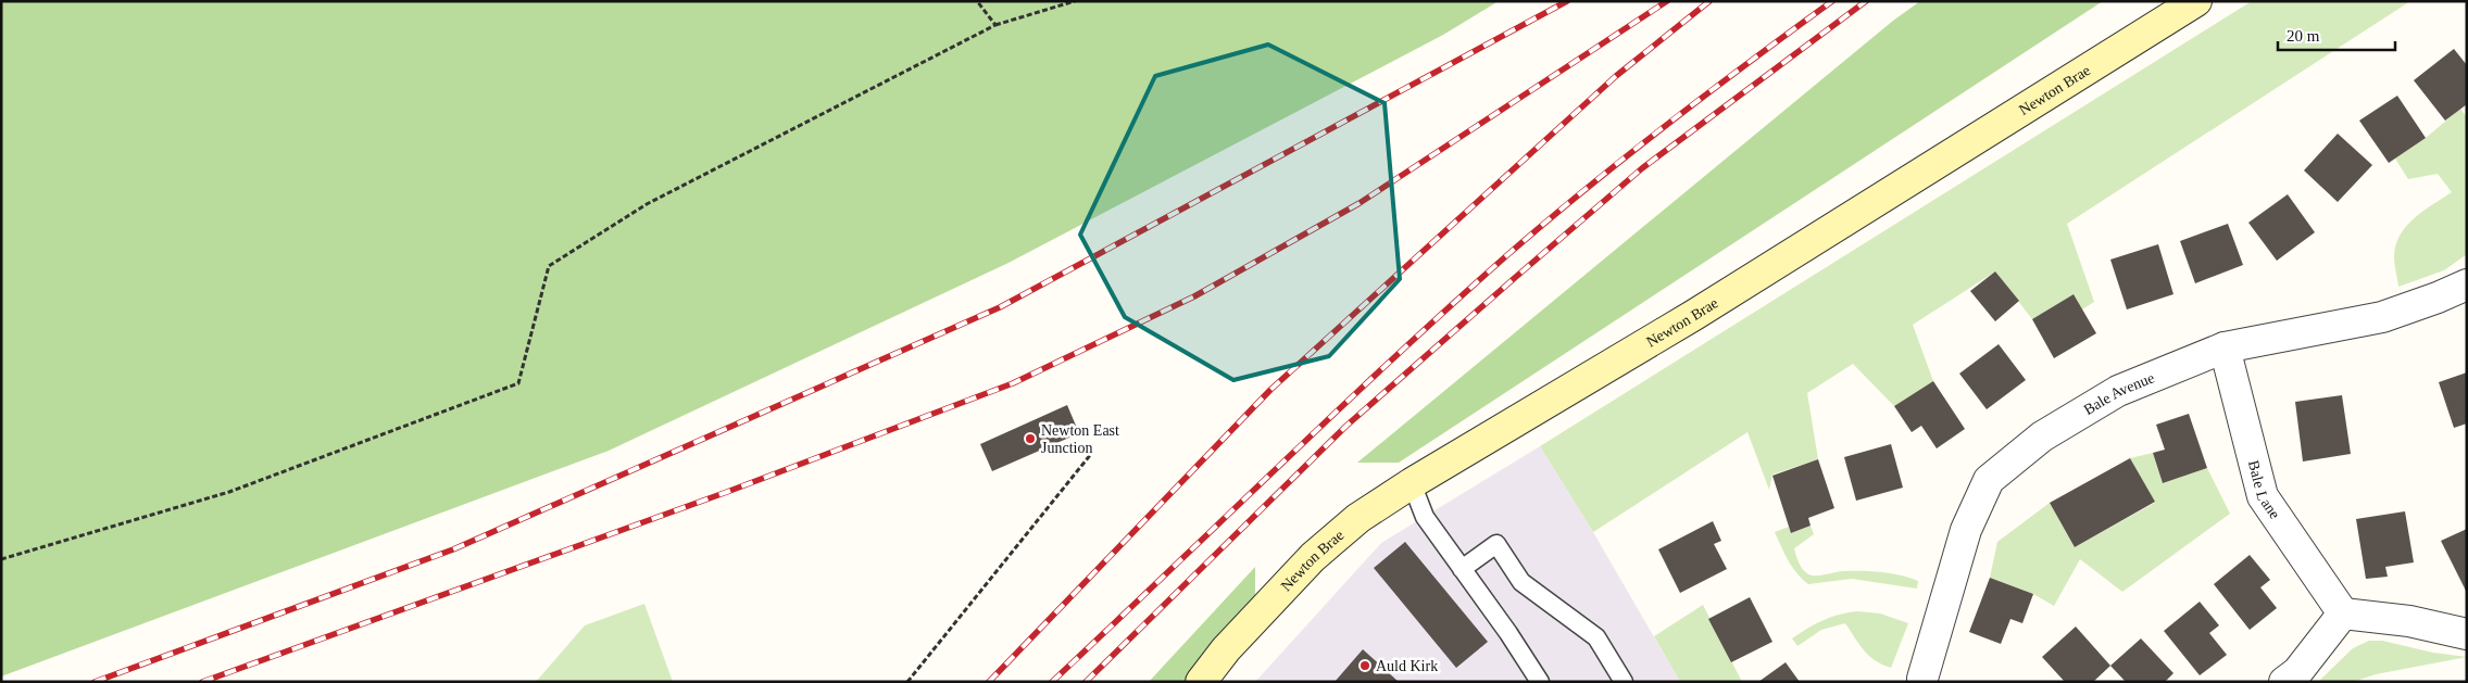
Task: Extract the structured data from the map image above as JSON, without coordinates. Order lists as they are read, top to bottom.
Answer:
{
  "streets": {
    "street": ["Newton Brae", "Bale Avenue", "Bale Lane"]
  },
  "crossings": [
    ["Bale Avenue", "Bale Lane"]
  ],
  "places": ["Newton East Junction", "Auld Kirk"],
  "scale_bar": "20 m"
}
